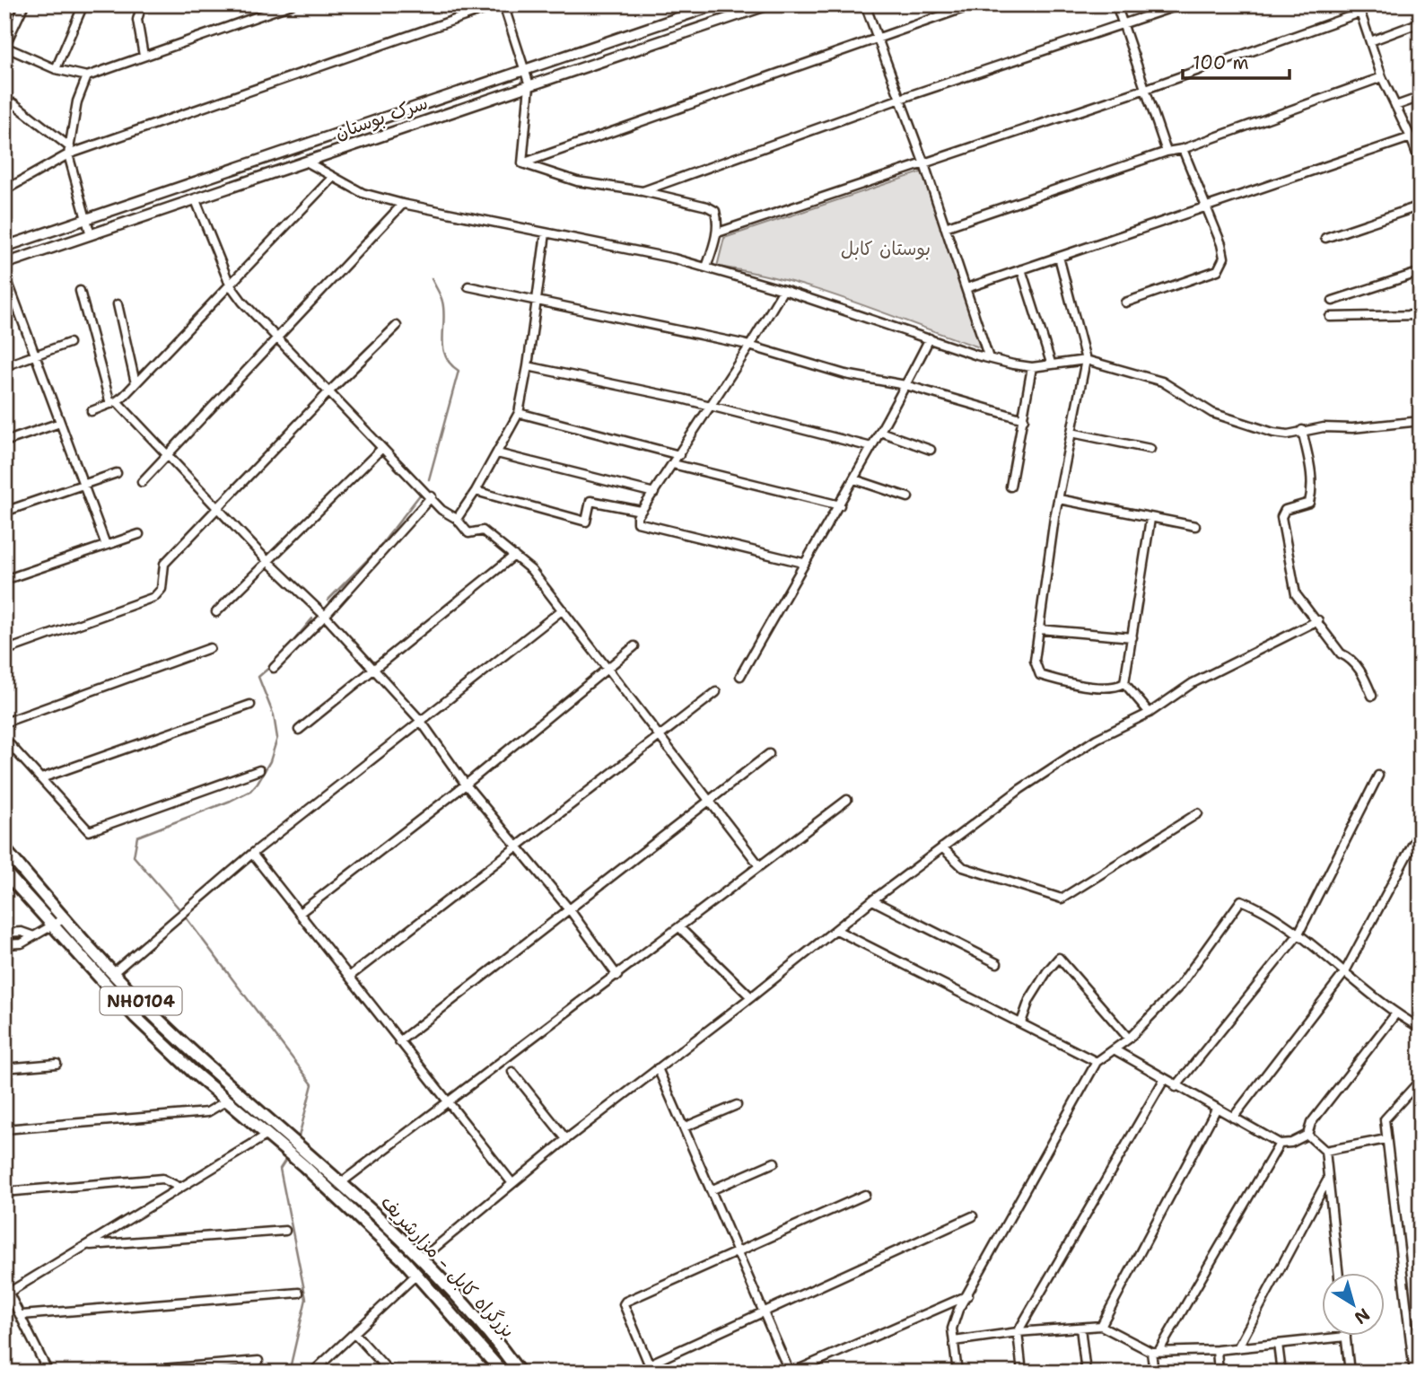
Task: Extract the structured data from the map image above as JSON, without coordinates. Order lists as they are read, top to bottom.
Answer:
{
  "streets": {
    "highway": ["NH0104", "بزرگراه کابل - مزارشریف"],
    "street": ["سرک بوستان"]
  },
  "crossings": [
    ["NH0104", "بزرگراه کابل - مزارشریف"]
  ],
  "parks": ["بوستان کابل"],
  "scale_bar": "100 m",
  "north": "bottom right"
}
